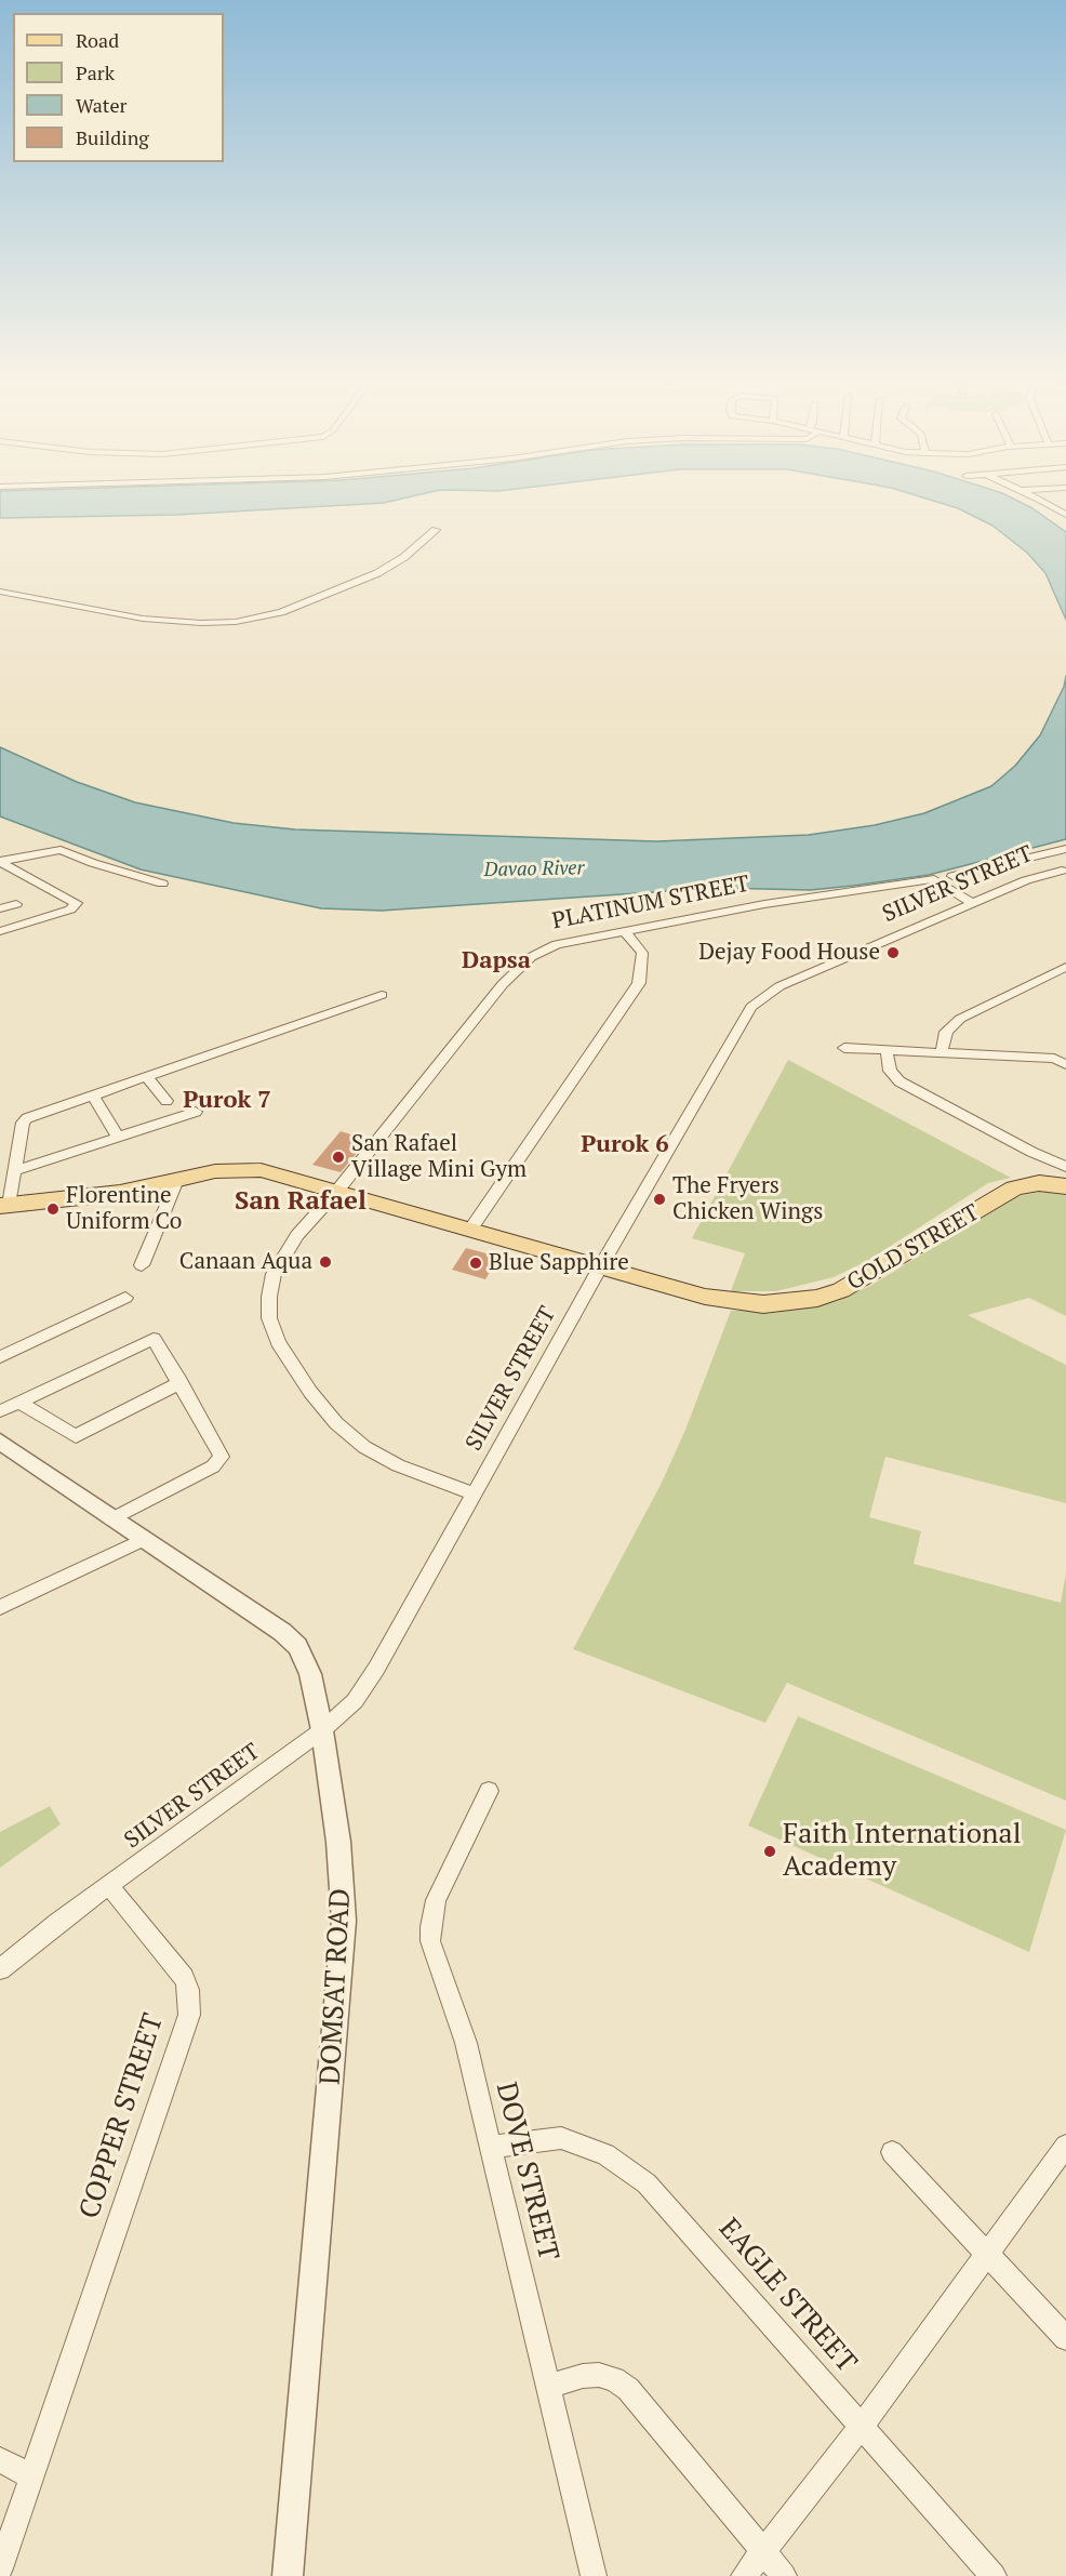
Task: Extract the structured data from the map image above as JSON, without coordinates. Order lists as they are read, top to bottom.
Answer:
{
  "streets": {
    "main road": ["GOLD STREET"],
    "street": [
      "SILVER STREET",
      "PLATINUM STREET",
      "DOMSAT ROAD",
      "COPPER STREET",
      "DOVE STREET",
      "EAGLE STREET"
    ]
  },
  "crossings": [
    ["SILVER STREET", "PLATINUM STREET"],
    ["SILVER STREET", "GOLD STREET"],
    ["SILVER STREET", "DOMSAT ROAD"],
    ["SILVER STREET", "COPPER STREET"],
    ["PLATINUM STREET", "GOLD STREET"],
    ["DOVE STREET", "EAGLE STREET"]
  ],
  "districts": [
    "Dapsa",
    "Purok 7",
    "Purok 6",
    "San Rafael"
  ],
  "water": ["Davao River"],
  "places": [
    "Dejay Food House",
    "San Rafael Village Mini Gym",
    "The Fryers Chicken Wings",
    "Florentine Uniform Co",
    "Canaan Aqua",
    "Blue Sapphire",
    "Faith International Academy"
  ],
  "legend": [
    "Road",
    "Park",
    "Water",
    "Building"
  ]
}
